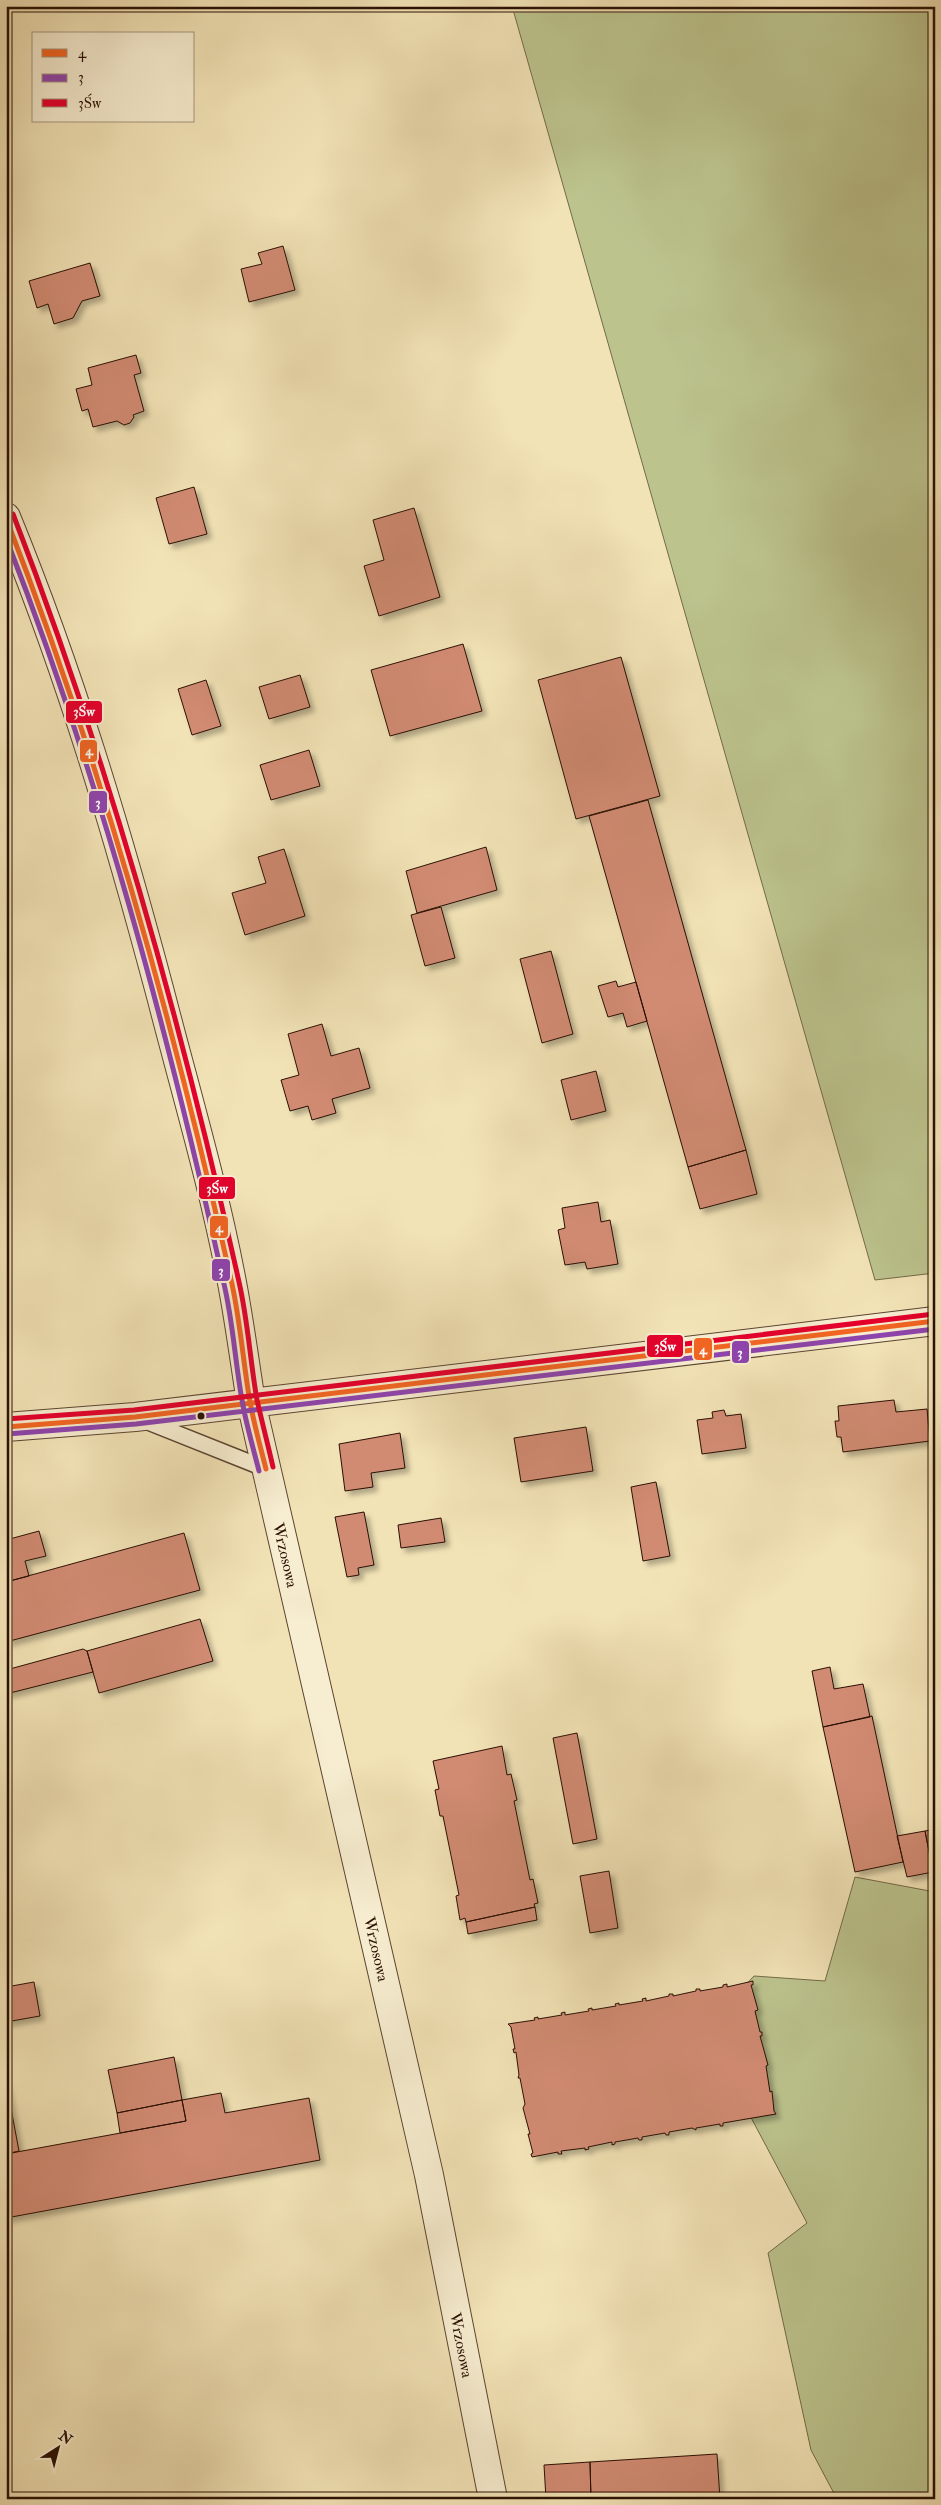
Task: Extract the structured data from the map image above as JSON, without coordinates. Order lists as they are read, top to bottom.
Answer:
{
  "streets": {
    "street": ["Wrzosowa"]
  },
  "lines": ["transit line 3Św", "transit line 4", "transit line 3"],
  "legend": ["4", "3", "3Św"],
  "north": "top right"
}
